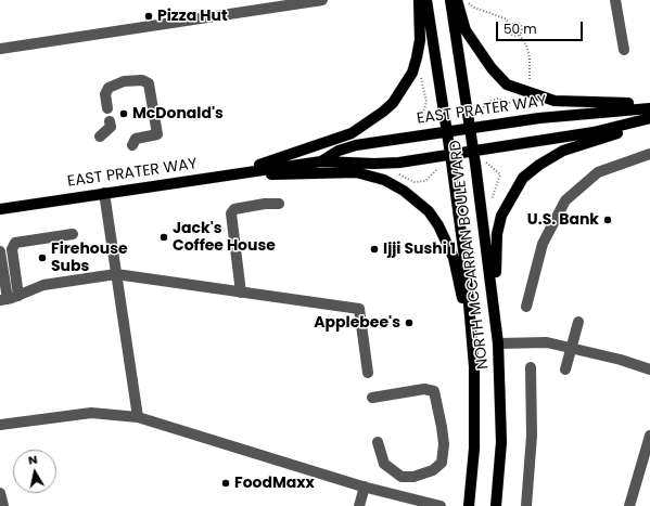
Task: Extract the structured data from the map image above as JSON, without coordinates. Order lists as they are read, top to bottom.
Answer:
{
  "streets": {
    "main road": ["EAST PRATER WAY", "NORTH MCCARRAN BOULEVARD"]
  },
  "crossings": [
    ["EAST PRATER WAY", "NORTH MCCARRAN BOULEVARD"]
  ],
  "places": [
    "Pizza Hut",
    "McDonald's",
    "U.S. Bank",
    "Jack's Coffee House",
    "Ijji Sushi 1",
    "Firehouse Subs",
    "Applebee's",
    "FoodMaxx"
  ],
  "scale_bar": "50 m",
  "north": "top"
}
